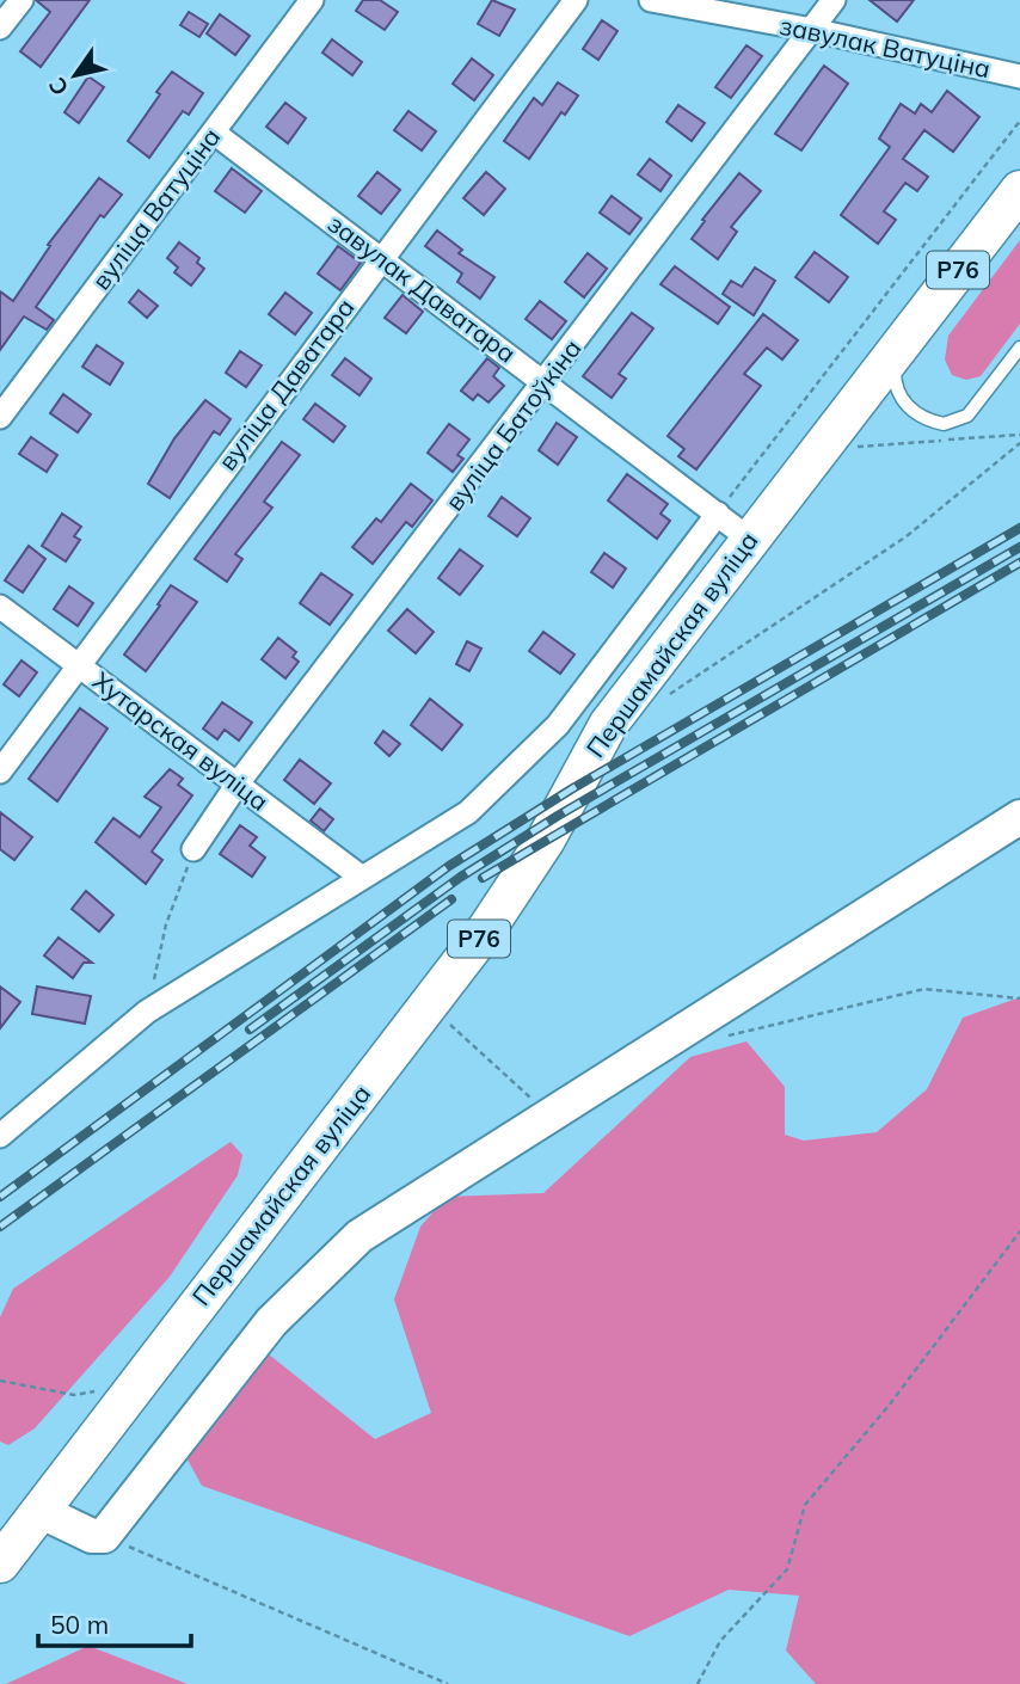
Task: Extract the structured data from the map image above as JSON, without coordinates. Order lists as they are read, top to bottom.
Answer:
{
  "streets": {
    "main road": ["Р76", "Першамайская вуліца"],
    "street": [
      "завулак Ватуціна",
      "вуліца Ватуціна",
      "завулак Даватара",
      "вуліца Даватара",
      "вуліца Батоўкіна",
      "Хутарская вуліца"
    ]
  },
  "crossings": [
    ["завулак Ватуціна", "вуліца Батоўкіна"],
    ["вуліца Ватуціна", "завулак Даватара"],
    ["Р76", "Першамайская вуліца"],
    ["завулак Даватара", "вуліца Даватара"],
    ["завулак Даватара", "вуліца Батоўкіна"],
    ["завулак Даватара", "Першамайская вуліца"],
    ["вуліца Даватара", "Хутарская вуліца"],
    ["вуліца Батоўкіна", "Хутарская вуліца"]
  ],
  "scale_bar": "50 m",
  "north": "bottom left"
}
